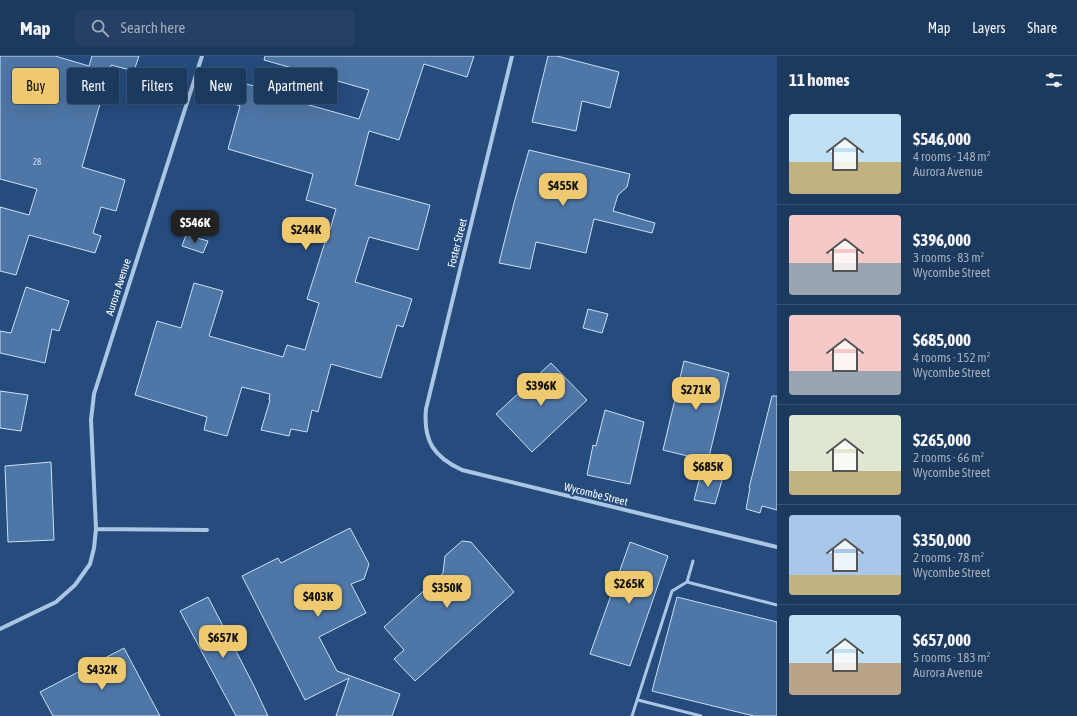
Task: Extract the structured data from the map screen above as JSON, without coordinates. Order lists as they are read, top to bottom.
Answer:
{
  "streets": {
    "street": ["Foster Street", "Aurora Avenue", "Wycombe Street"]
  },
  "crossings": [
    ["Foster Street", "Wycombe Street"]
  ],
  "house_numbers": ["28"],
  "page": {
    "header": "Map",
    "search": "Search here",
    "nav": ["Map", "Layers", "Share"],
    "heading": "11 homes",
    "chip": [
      "Buy",
      "Rent",
      "Filters",
      "New",
      "Apartment"
    ],
    "list": [
      {
        "name": "$546,000",
        "note": "4 rooms · 148 m² · Aurora Avenue"
      },
      {
        "name": "$396,000",
        "note": "3 rooms · 83 m² · Wycombe Street"
      },
      {
        "name": "$685,000",
        "note": "4 rooms · 152 m² · Wycombe Street"
      },
      {
        "name": "$265,000",
        "note": "2 rooms · 66 m² · Wycombe Street"
      },
      {
        "name": "$350,000",
        "note": "2 rooms · 78 m² · Wycombe Street"
      },
      {
        "name": "$657,000",
        "note": "5 rooms · 183 m² · Aurora Avenue"
      }
    ],
    "price": [
      "$455K",
      "$546K",
      "$244K",
      "$396K",
      "$271K",
      "$685K",
      "$265K",
      "$350K",
      "$403K",
      "$657K",
      "$432K"
    ]
  }
}
